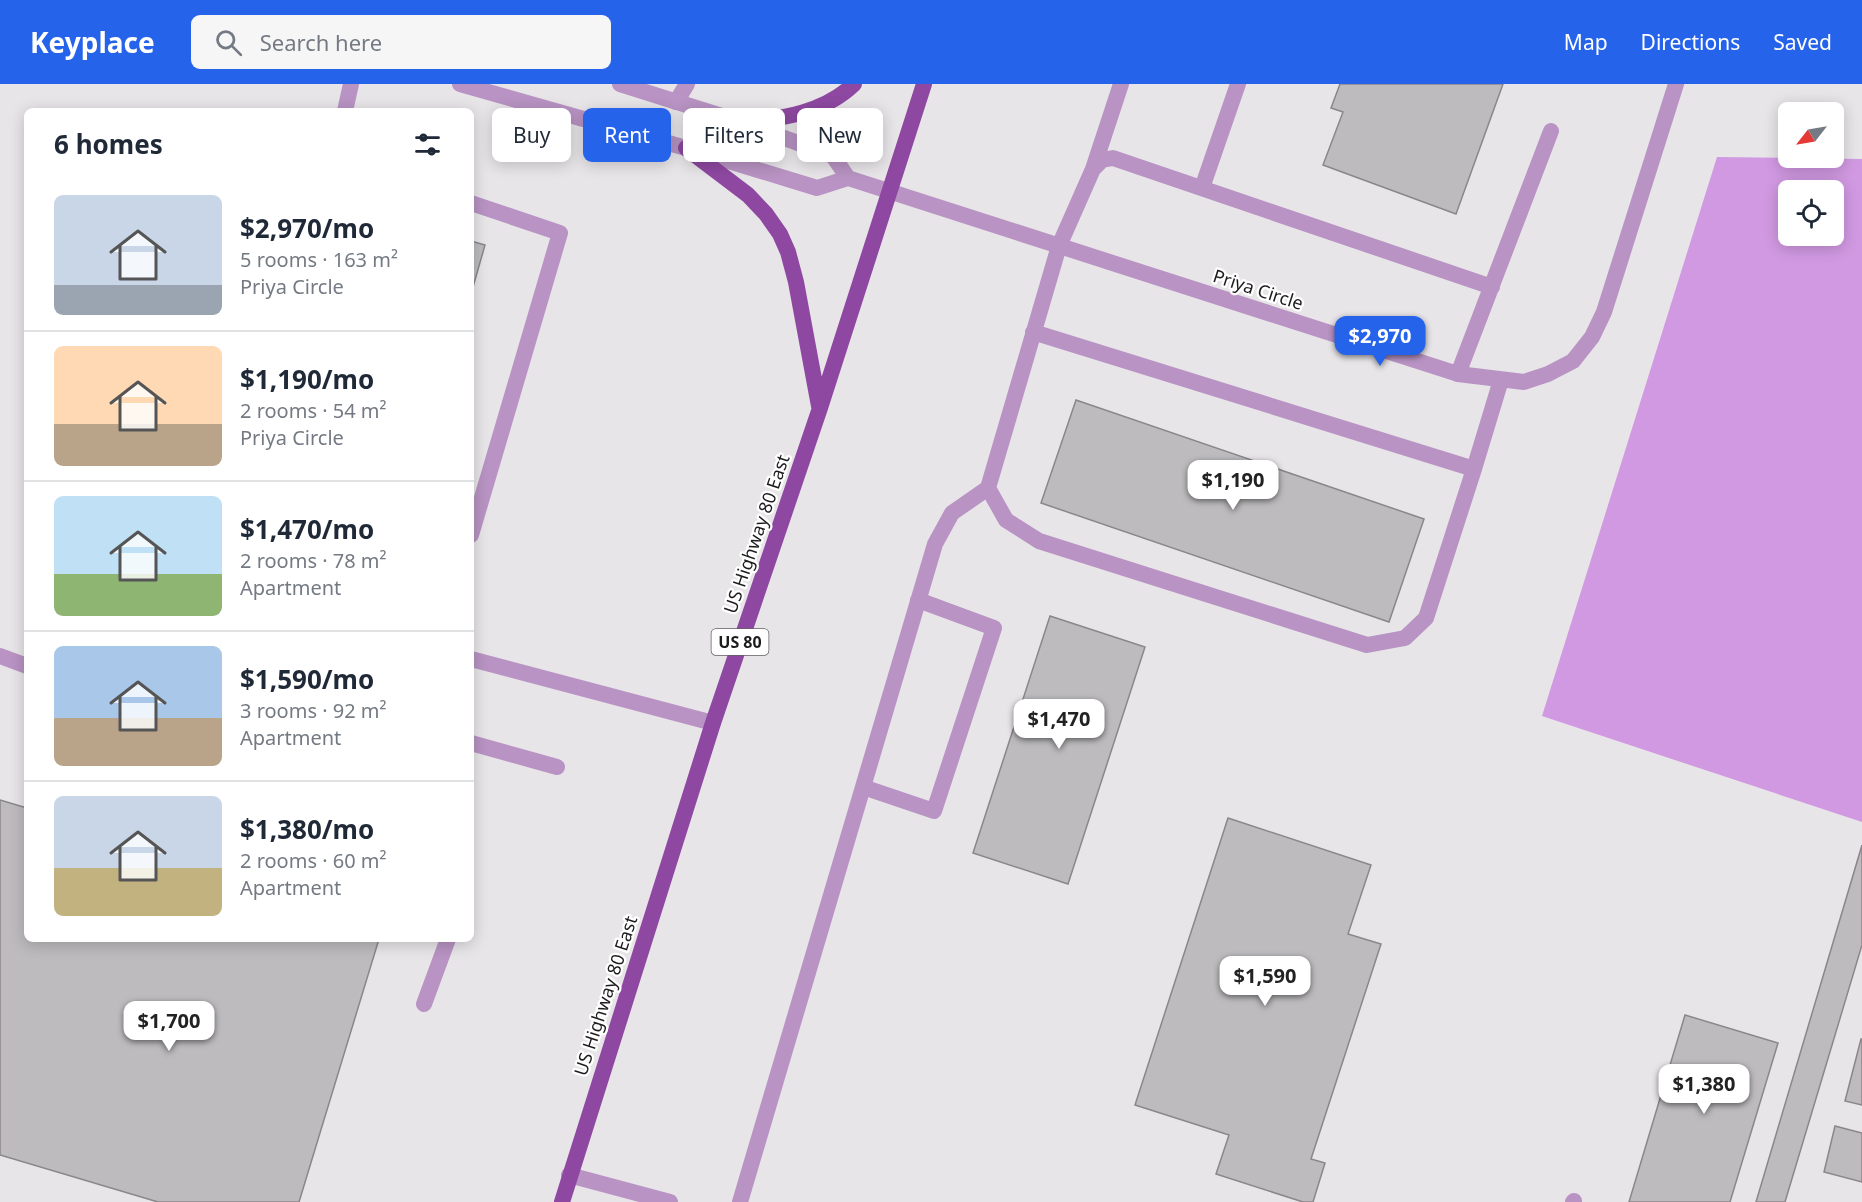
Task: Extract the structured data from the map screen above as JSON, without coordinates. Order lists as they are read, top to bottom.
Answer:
{
  "streets": {
    "main road": ["US Highway 80 East", "US 80"],
    "street": ["Priya Circle"]
  },
  "crossings": [
    ["Priya Circle", "US Highway 80 East"]
  ],
  "north": "bottom left",
  "page": {
    "header": "Keyplace",
    "search": "Search here",
    "nav": ["Map", "Directions", "Saved"],
    "chip": [
      "Buy",
      "Rent",
      "Filters",
      "New"
    ],
    "heading": "6 homes",
    "list": [
      {
        "name": "$2,970/mo",
        "note": "5 rooms · 163 m² · Priya Circle"
      },
      {
        "name": "$1,190/mo",
        "note": "2 rooms · 54 m² · Priya Circle"
      },
      {
        "name": "$1,470/mo",
        "note": "2 rooms · 78 m² · Apartment"
      },
      {
        "name": "$1,590/mo",
        "note": "3 rooms · 92 m² · Apartment"
      },
      {
        "name": "$1,380/mo",
        "note": "2 rooms · 60 m² · Apartment"
      }
    ],
    "price": [
      "$2,970",
      "$1,190",
      "$1,470",
      "$1,590",
      "$1,700",
      "$1,380"
    ]
  }
}
